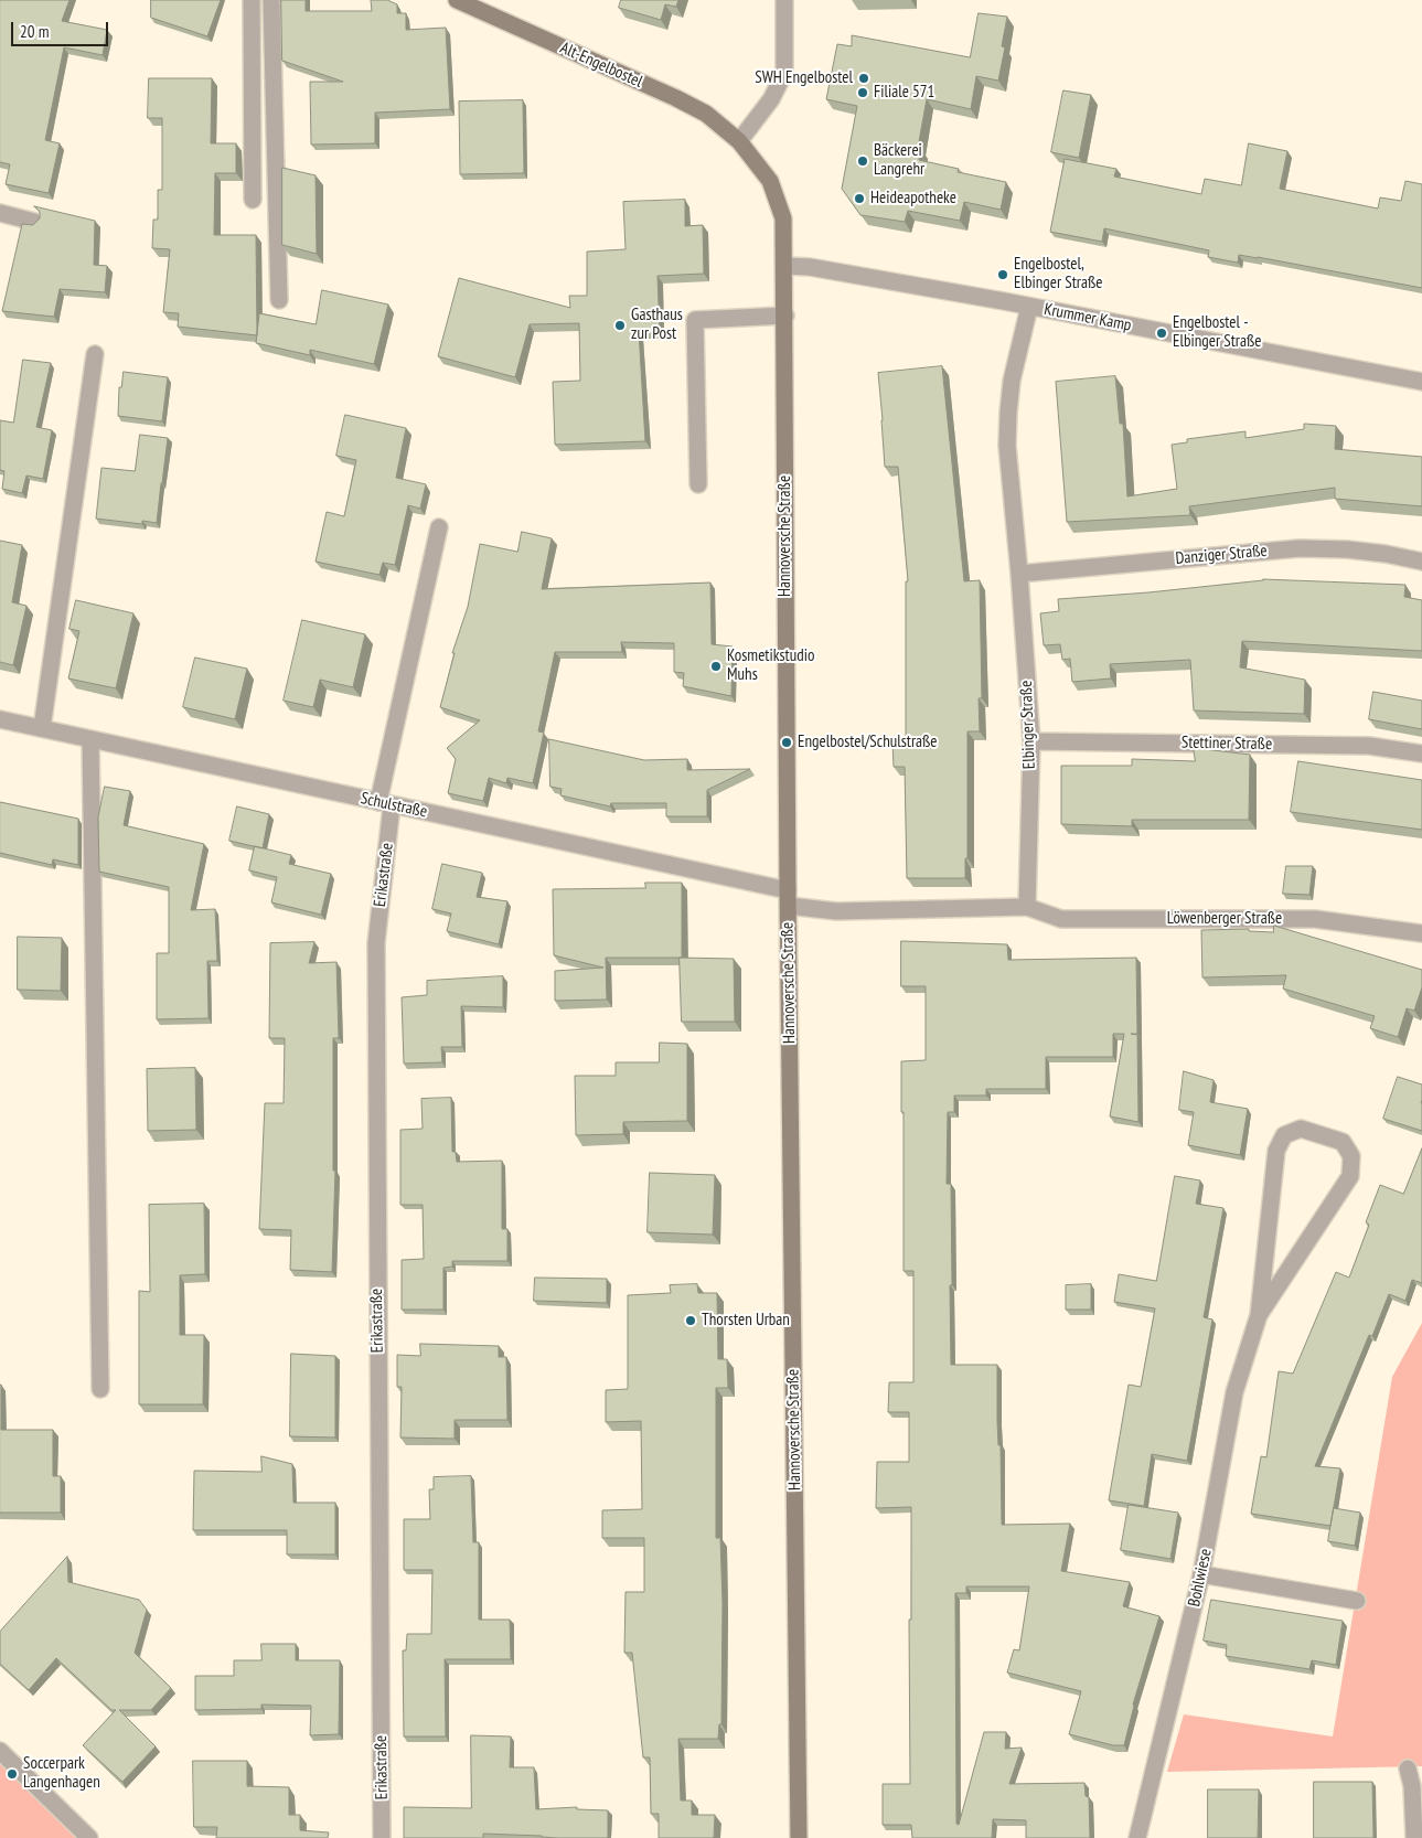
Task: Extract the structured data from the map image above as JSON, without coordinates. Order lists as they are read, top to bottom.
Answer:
{
  "streets": {
    "street": [
      "Alt-Engelbostel",
      "Krummer Kamp",
      "Hannoversche Straße",
      "Danziger Straße",
      "Elbinger Straße",
      "Stettiner Straße",
      "Schulstraße",
      "Erikastraße",
      "Löwenberger Straße",
      "Bohlwiese"
    ]
  },
  "crossings": [
    ["Alt-Engelbostel", "Hannoversche Straße"],
    ["Krummer Kamp", "Hannoversche Straße"],
    ["Krummer Kamp", "Elbinger Straße"],
    ["Hannoversche Straße", "Schulstraße"],
    ["Danziger Straße", "Elbinger Straße"],
    ["Elbinger Straße", "Stettiner Straße"],
    ["Elbinger Straße", "Löwenberger Straße"],
    ["Schulstraße", "Erikastraße"]
  ],
  "places": [
    "SWH Engelbostel",
    "Filiale 571",
    "Bäckerei Langrehr",
    "Heideapotheke",
    "Engelbostel, Elbinger Straße",
    "Gasthaus zur Post",
    "Engelbostel - Elbinger Straße",
    "Kosmetikstudio Muhs",
    "Engelbostel/Schulstraße",
    "Thorsten Urban",
    "Soccerpark Langenhagen"
  ],
  "scale_bar": "20 m"
}
